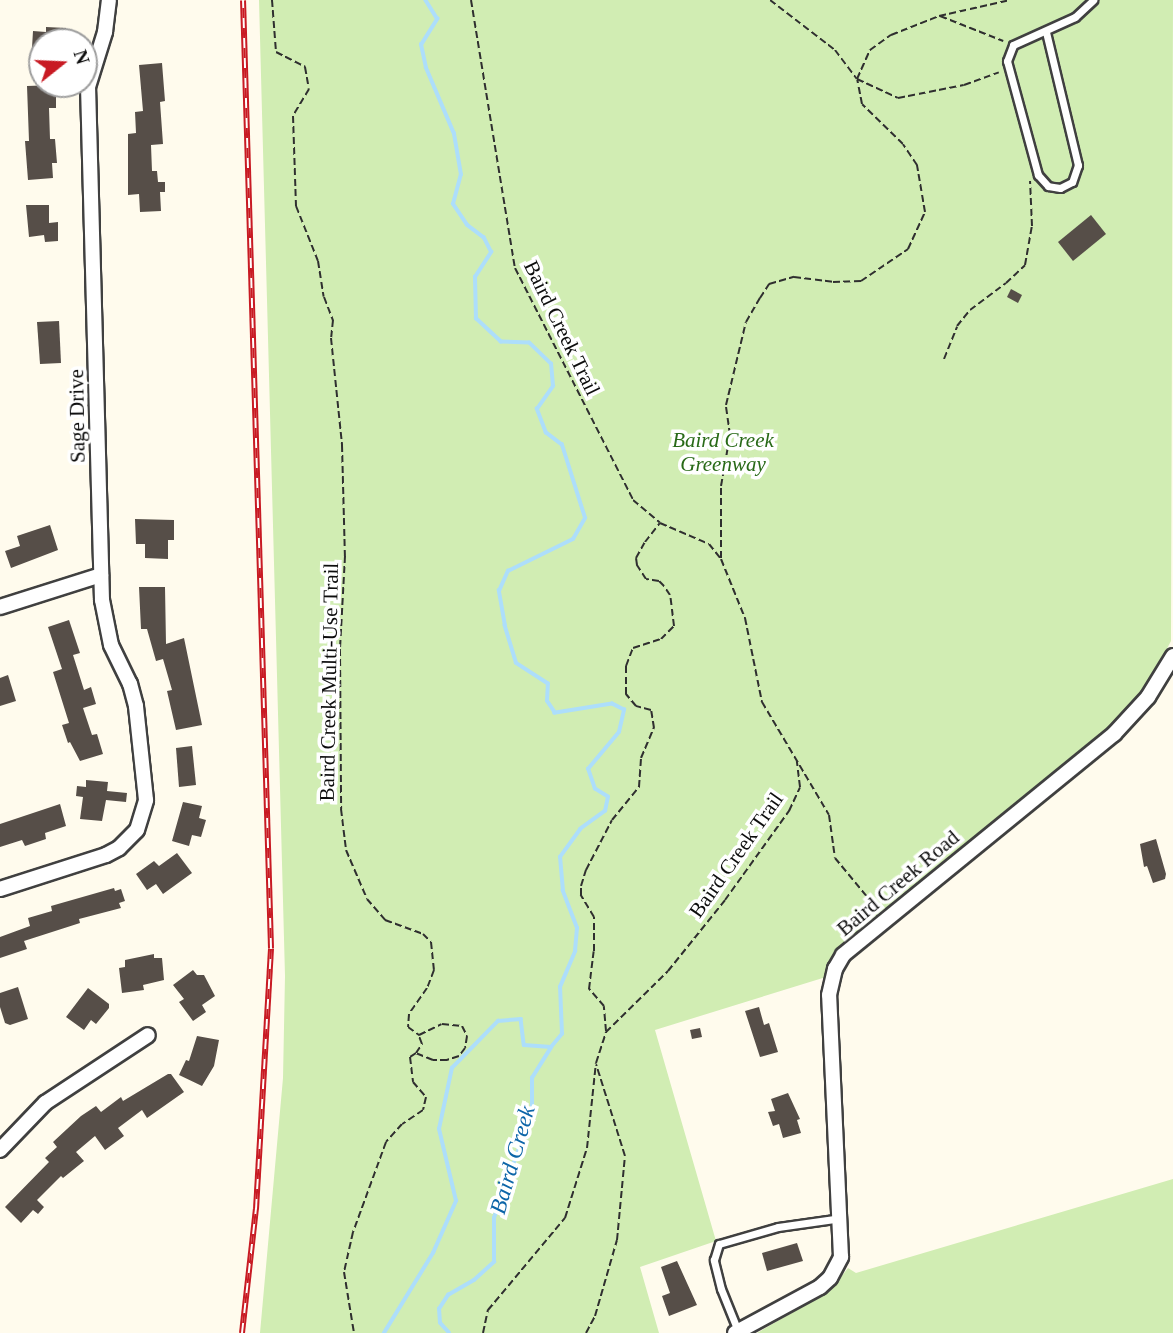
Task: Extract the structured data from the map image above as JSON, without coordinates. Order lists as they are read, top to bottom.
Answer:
{
  "streets": {
    "street": ["Sage Drive", "Baird Creek Road"],
    "path": ["Baird Creek Trail", "Baird Creek Multi-Use Trail"]
  },
  "water": ["Baird Creek"],
  "parks": ["Baird Creek Greenway"],
  "north": "right"
}
